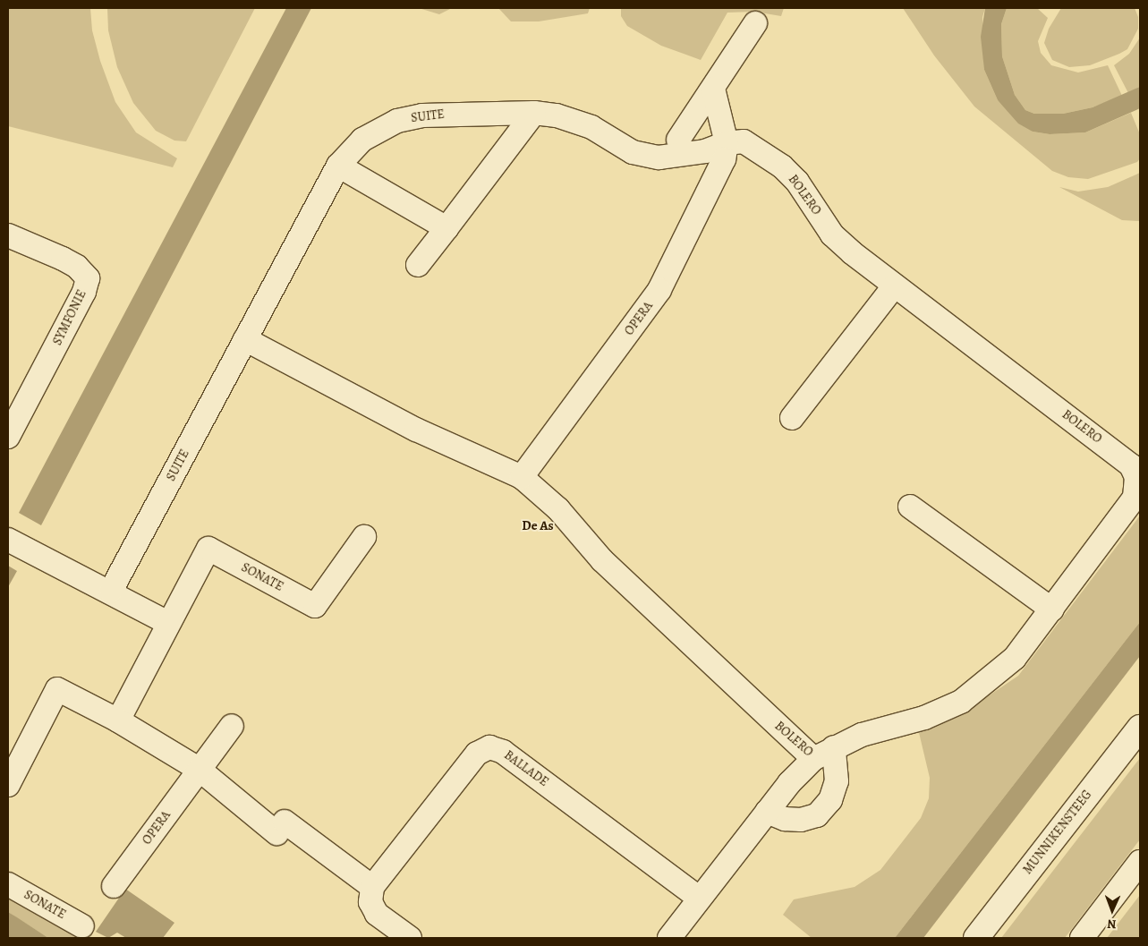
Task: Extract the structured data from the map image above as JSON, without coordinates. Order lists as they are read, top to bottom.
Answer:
{
  "streets": {
    "main road": ["MUNNIKENSTEEG"],
    "street": [
      "SUITE",
      "BOLERO",
      "SYMFONIE",
      "OPERA",
      "SONATE",
      "BALLADE"
    ]
  },
  "crossings": [
    ["SUITE", "BOLERO"],
    ["SUITE", "OPERA"],
    ["BOLERO", "OPERA"]
  ],
  "districts": ["De As"],
  "north": "bottom"
}
